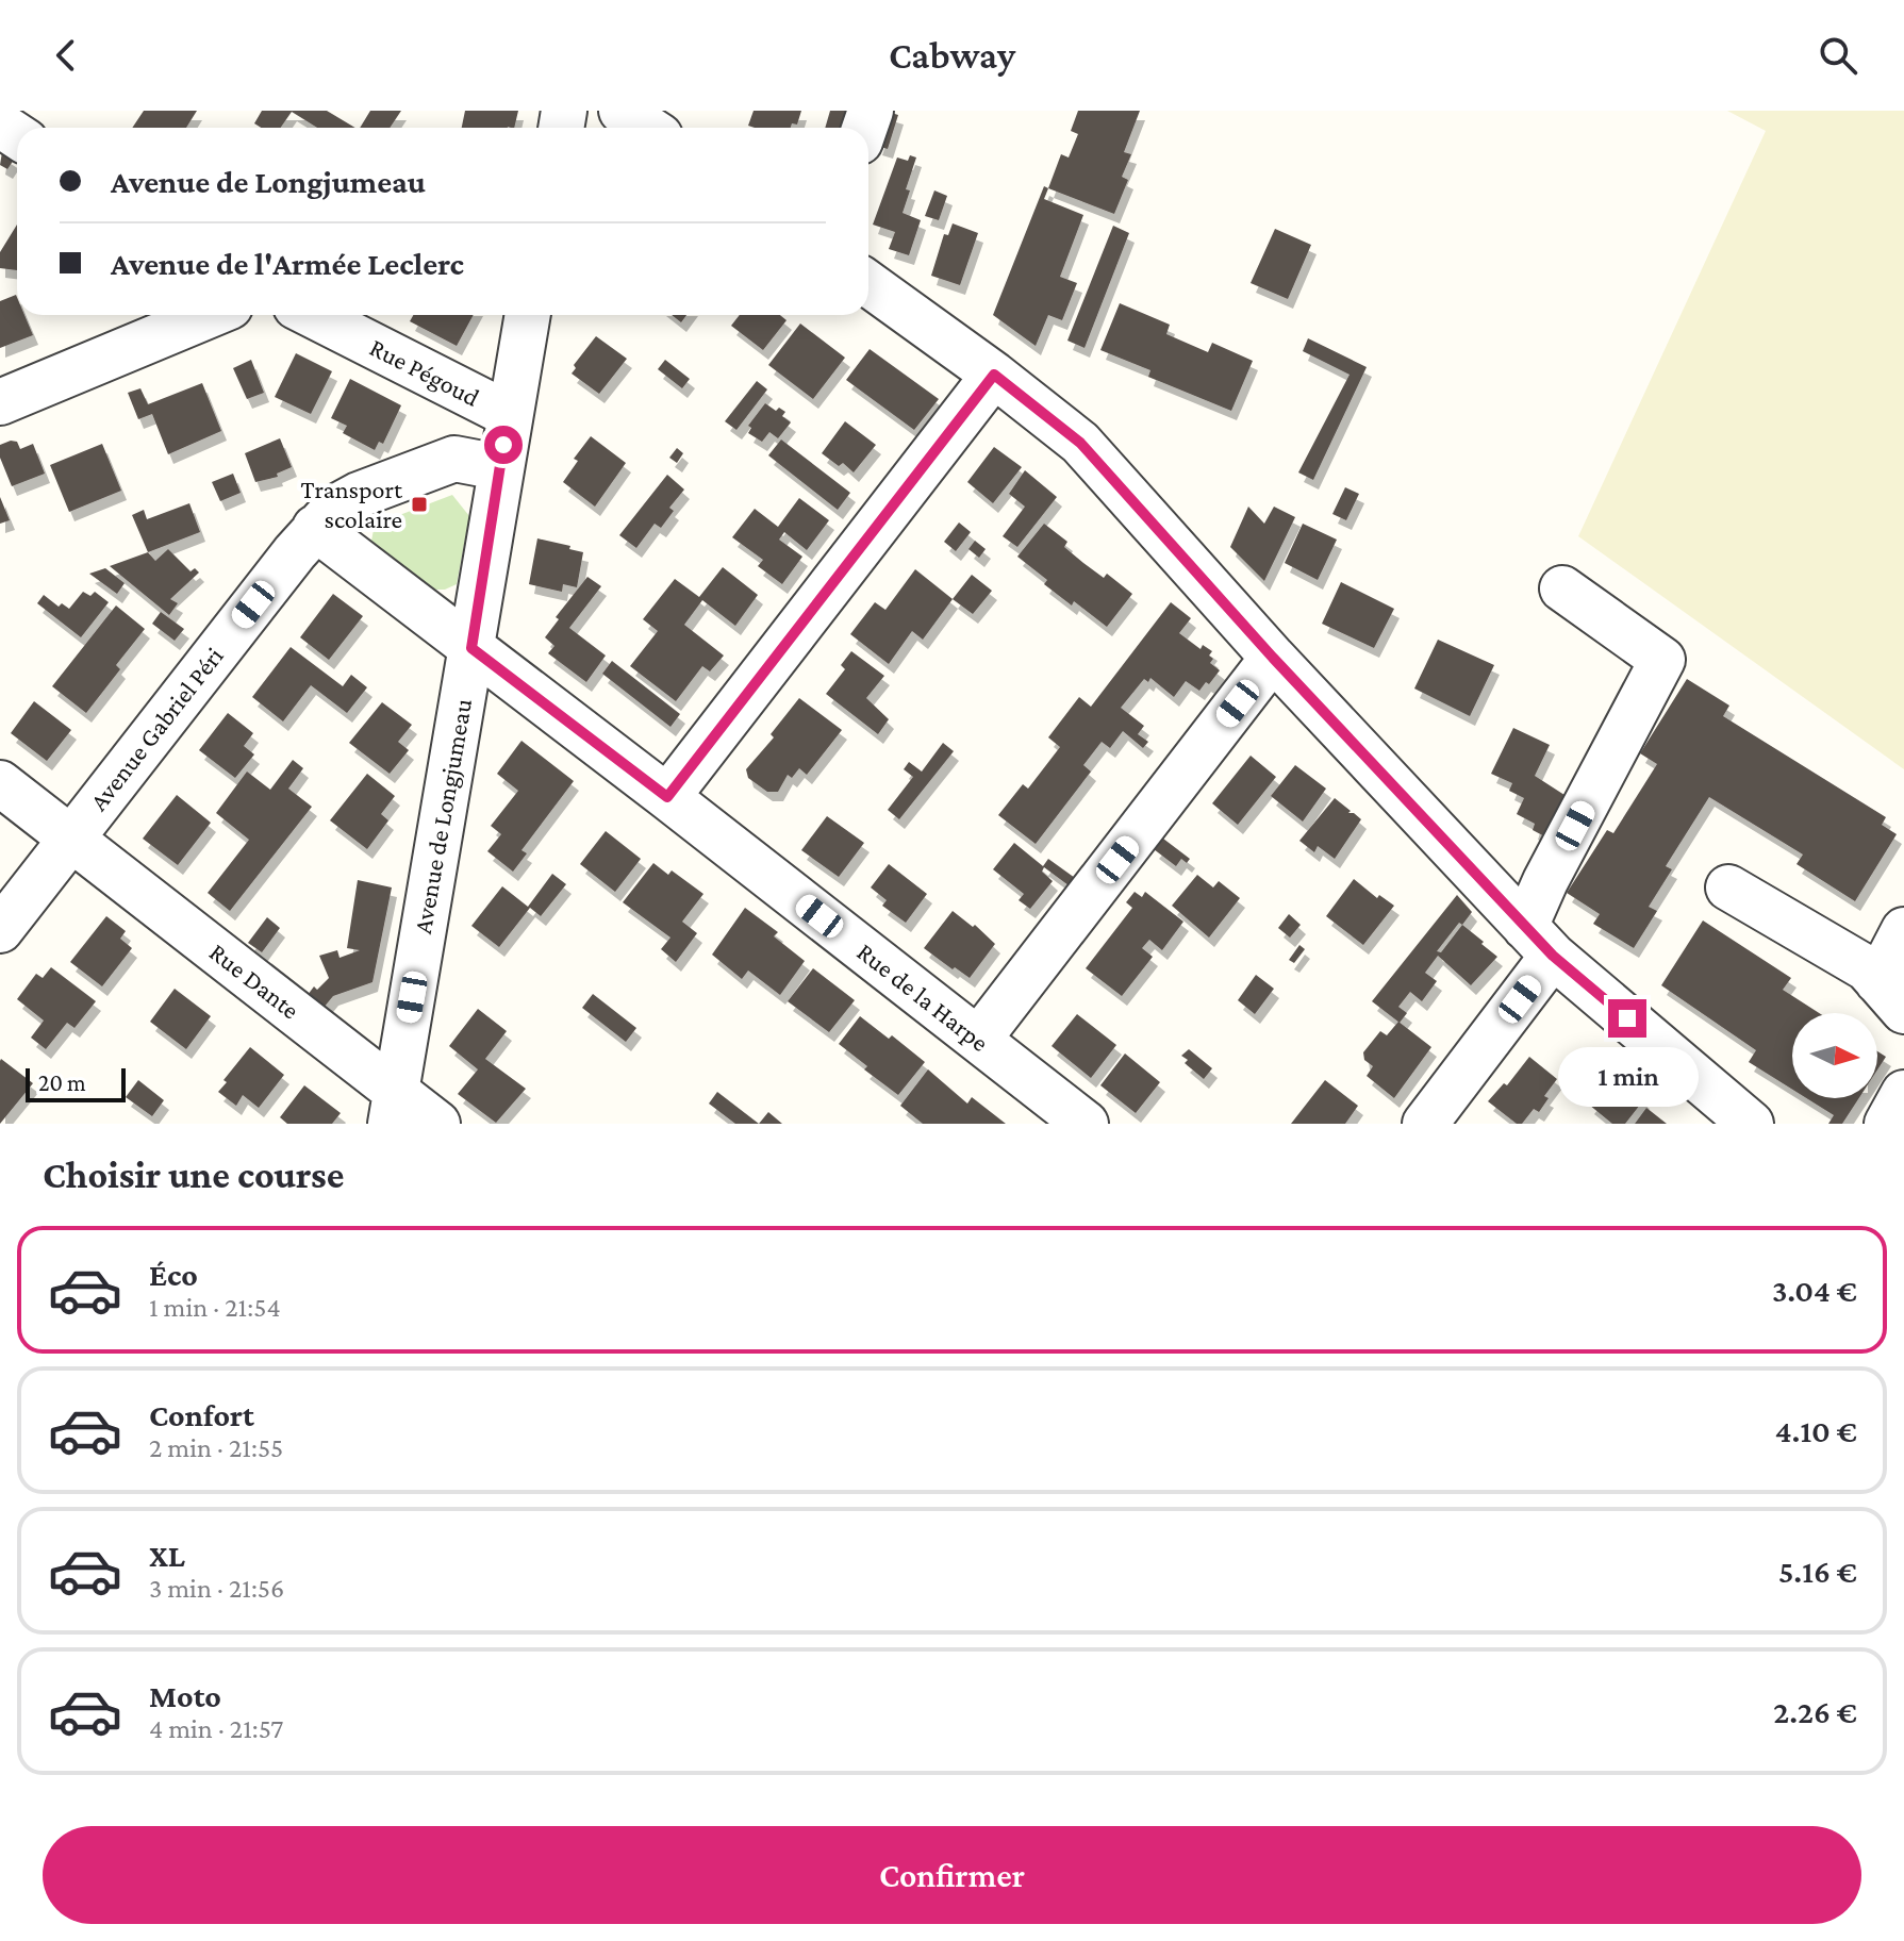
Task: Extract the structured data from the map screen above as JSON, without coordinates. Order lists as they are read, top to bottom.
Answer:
{
  "streets": {
    "street": [
      "Rue Pégoud",
      "Avenue Gabriel Péri",
      "Avenue de Longjumeau",
      "Rue Dante",
      "Rue de la Harpe"
    ]
  },
  "crossings": [
    ["Rue Pégoud", "Avenue de Longjumeau"],
    ["Avenue Gabriel Péri", "Avenue de Longjumeau"],
    ["Avenue Gabriel Péri", "Rue Dante"],
    ["Avenue Gabriel Péri", "Rue de la Harpe"],
    ["Avenue de Longjumeau", "Rue Dante"],
    ["Avenue de Longjumeau", "Rue de la Harpe"]
  ],
  "places": {
    "transit": ["Transport scolaire"]
  },
  "scale_bar": "20 m",
  "north": "right",
  "page": {
    "header": "Cabway",
    "banner": ["Avenue de Longjumeau", "Avenue de l'Armée Leclerc"],
    "bubble": "1 min",
    "scale": "20 m",
    "heading": "Choisir une course",
    "list": [
      {
        "name": "Éco",
        "note": "1 min · 21:54",
        "value": "3.04 €"
      },
      {
        "name": "Confort",
        "note": "2 min · 21:55",
        "value": "4.10 €"
      },
      {
        "name": "XL",
        "note": "3 min · 21:56",
        "value": "5.16 €"
      },
      {
        "name": "Moto",
        "note": "4 min · 21:57",
        "value": "2.26 €"
      }
    ],
    "buttons": "Confirmer"
  }
}
